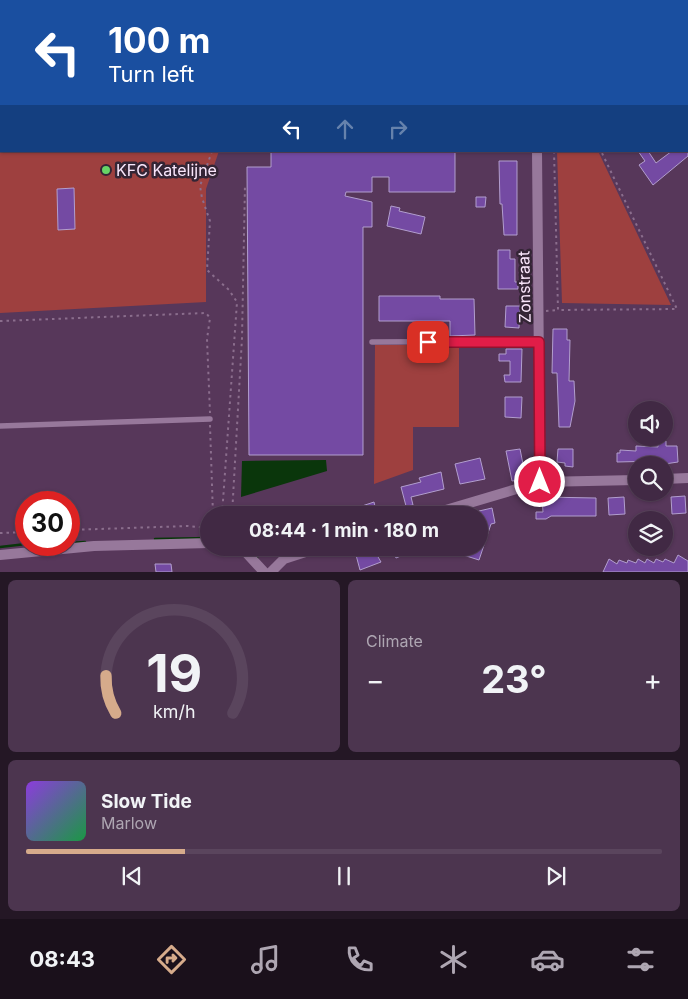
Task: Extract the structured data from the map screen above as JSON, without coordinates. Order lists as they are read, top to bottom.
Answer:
{
  "streets": {
    "street": ["Zonstraat"]
  },
  "places": ["KFC Katelijne"],
  "page": {
    "turn": ["100 m", "Turn left"],
    "limit": "30",
    "trip": "08:44 · 1 min · 180 m",
    "tile": "Climate",
    "heat": ["−", "23°", "+"],
    "song": ["Slow Tide", "Marlow"],
    "tabs": "08:43",
    "gauge": ["19", "km/h"]
  }
}
